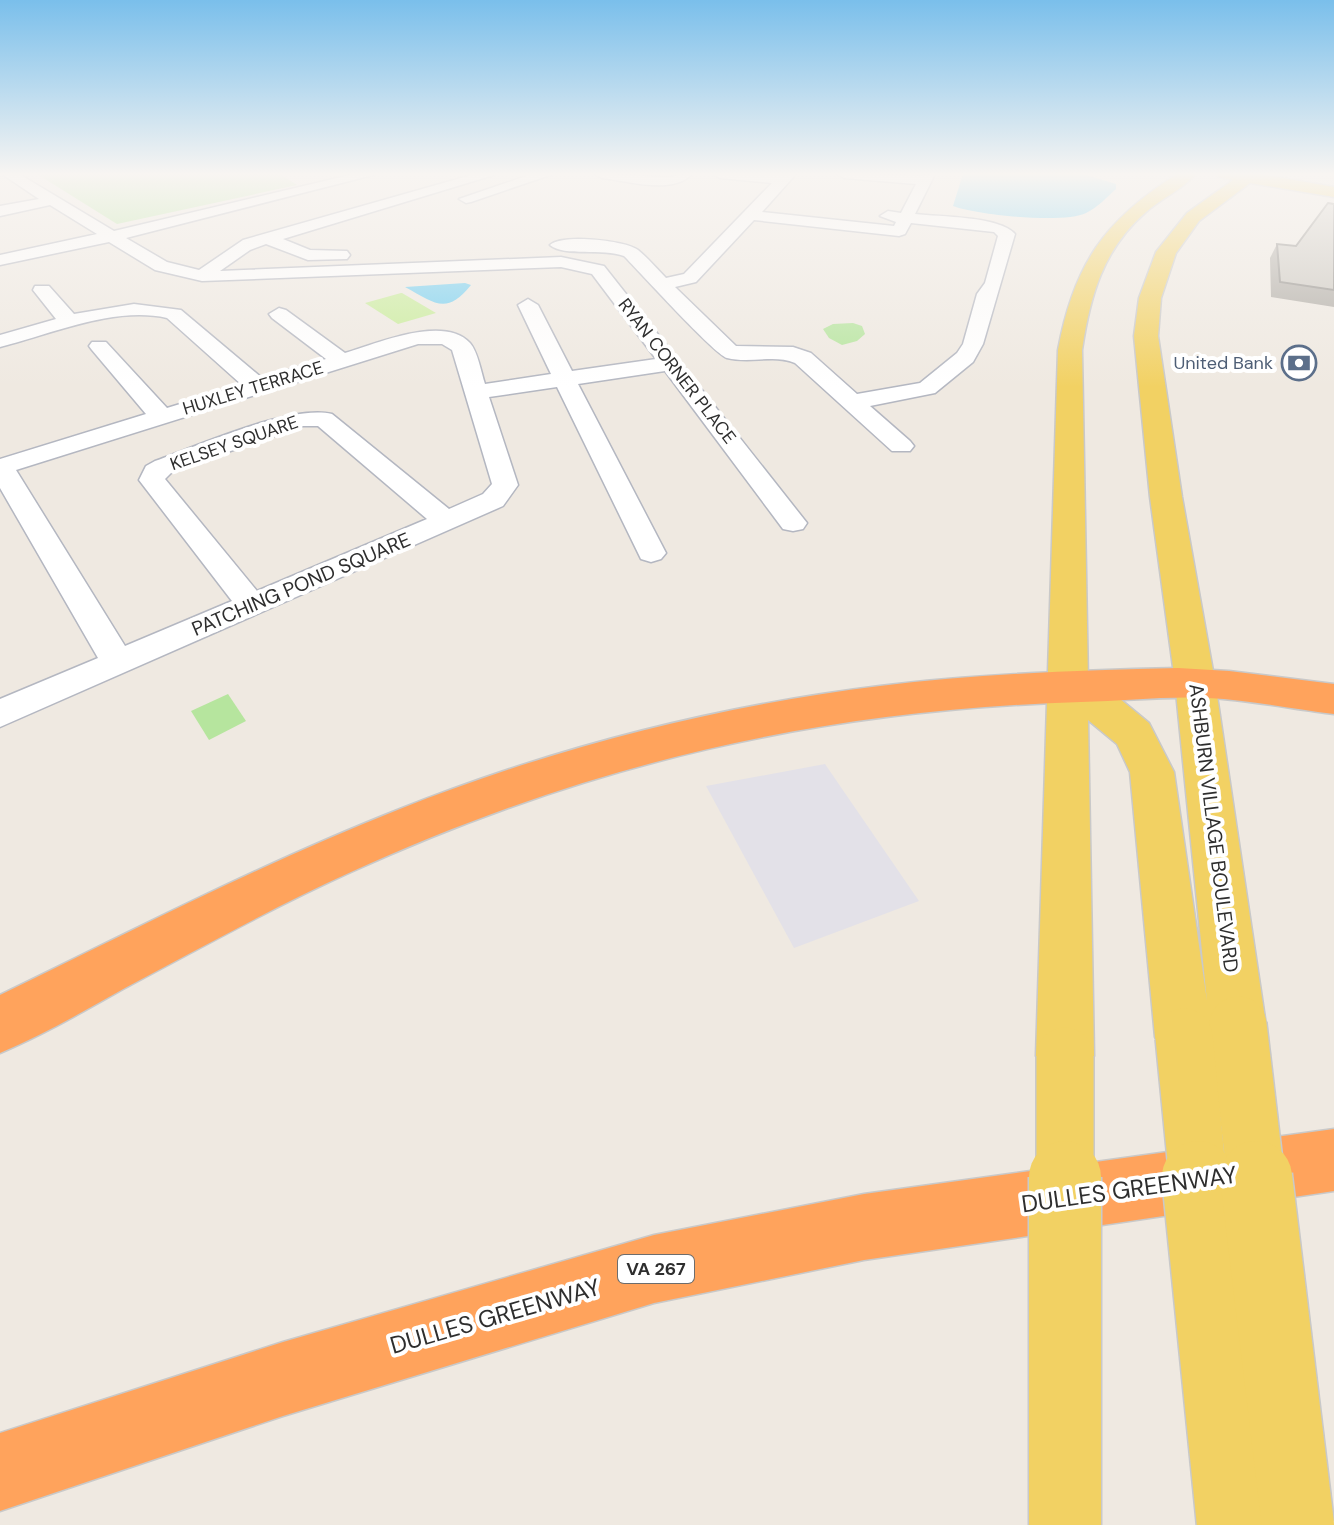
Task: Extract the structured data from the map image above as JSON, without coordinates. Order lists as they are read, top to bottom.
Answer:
{
  "streets": {
    "highway": ["DULLES GREENWAY", "VA 267"],
    "main road": ["ASHBURN VILLAGE BOULEVARD"],
    "street": [
      "RYAN CORNER PLACE",
      "HUXLEY TERRACE",
      "KELSEY SQUARE",
      "PATCHING POND SQUARE"
    ]
  },
  "crossings": [
    ["HUXLEY TERRACE", "PATCHING POND SQUARE"],
    ["KELSEY SQUARE", "PATCHING POND SQUARE"]
  ],
  "places": {
    "bank": ["United Bank"]
  }
}
